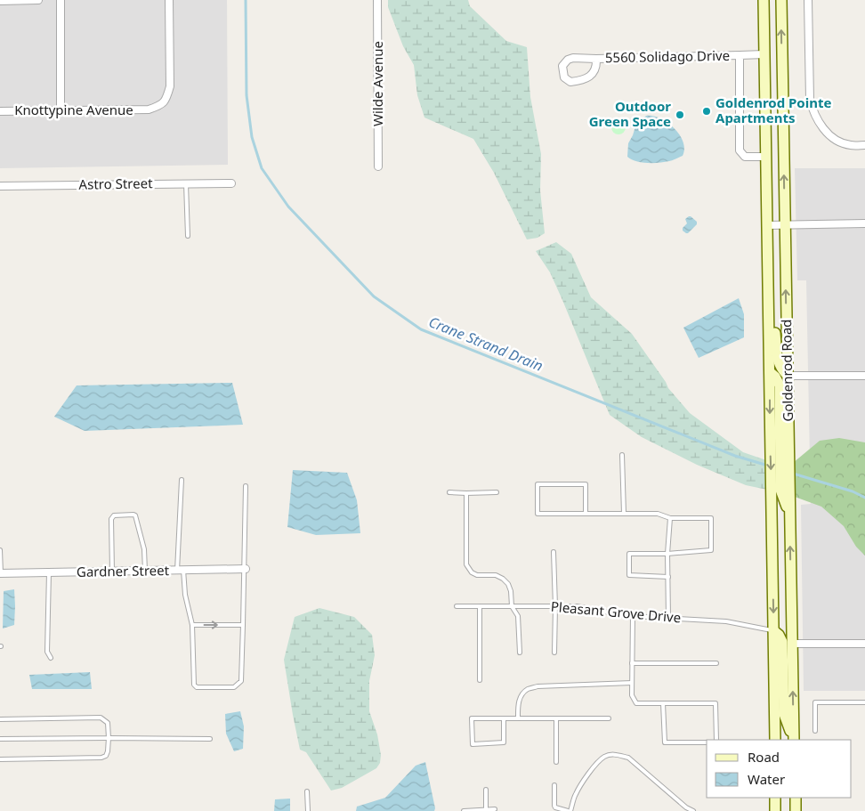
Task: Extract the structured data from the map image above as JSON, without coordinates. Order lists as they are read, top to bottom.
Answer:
{
  "streets": {
    "main road": ["Goldenrod Road"],
    "street": [
      "5560 Solidago Drive",
      "Wilde Avenue",
      "Knottypine Avenue",
      "Astro Street",
      "Gardner Street"
    ],
    "lane": ["Pleasant Grove Drive"]
  },
  "crossings": [
    ["5560 Solidago Drive", "Goldenrod Road"],
    ["Goldenrod Road", "Pleasant Grove Drive"]
  ],
  "water": ["Crane Strand Drain"],
  "places": ["Goldenrod Pointe Apartments", "Outdoor Green Space"],
  "legend": ["Road", "Water"]
}
